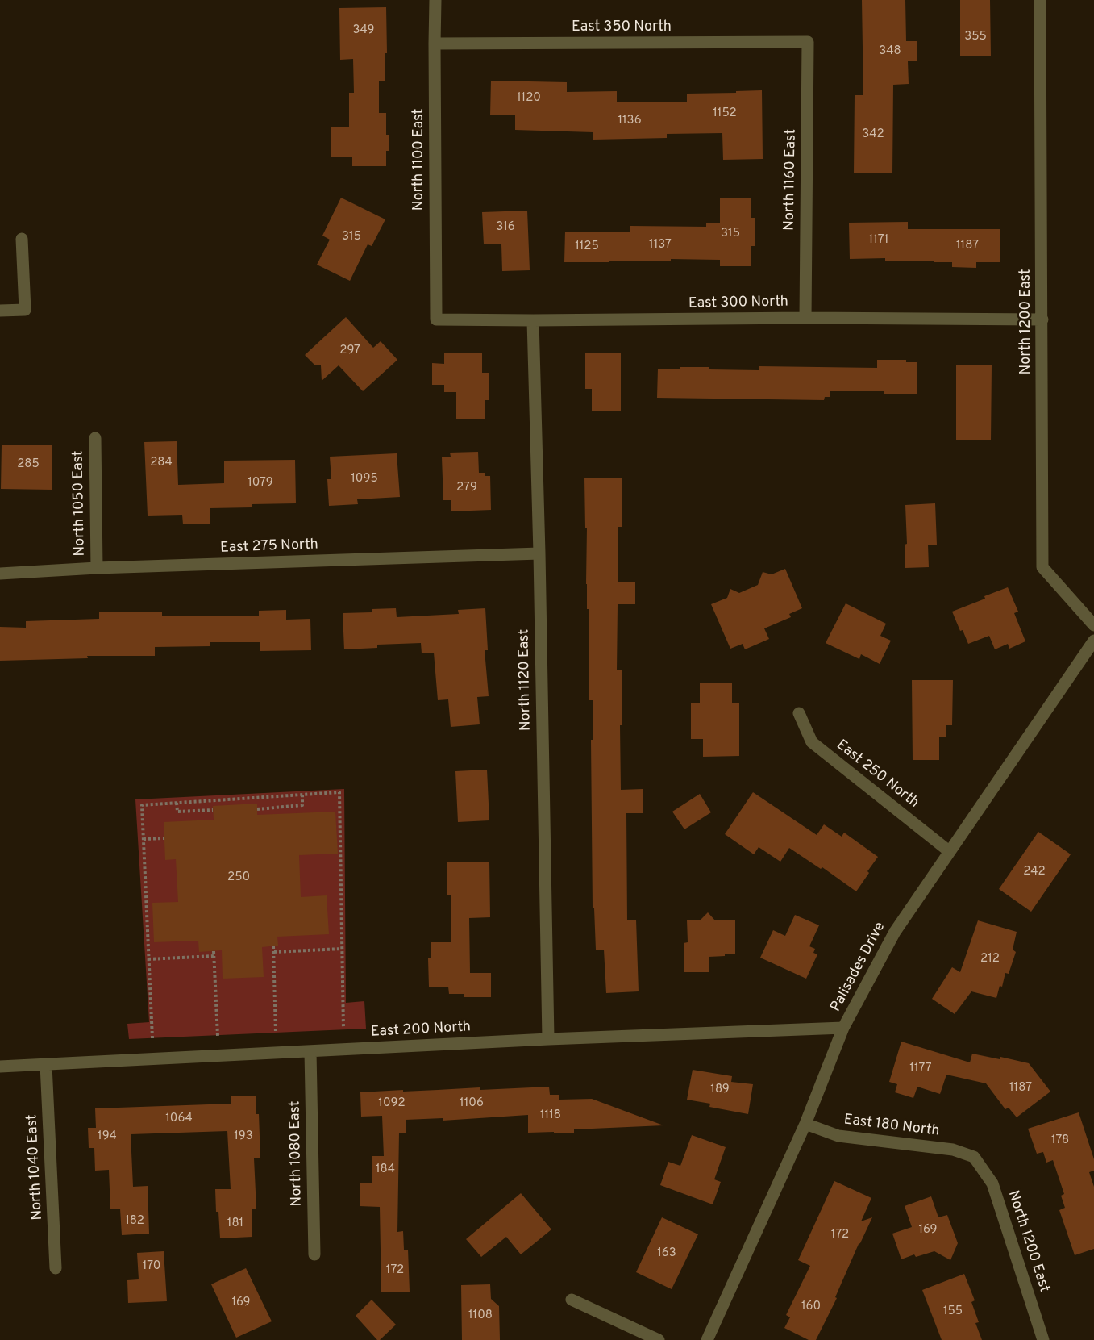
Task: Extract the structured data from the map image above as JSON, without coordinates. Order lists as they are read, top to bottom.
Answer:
{
  "streets": {
    "street": [
      "East 350 North",
      "North 1100 East",
      "North 1160 East",
      "East 300 North",
      "North 1200 East",
      "North 1050 East",
      "East 275 North",
      "North 1120 East",
      "East 250 North",
      "Palisades Drive",
      "East 200 North",
      "East 180 North",
      "North 1080 East",
      "North 1040 East"
    ]
  },
  "crossings": [
    ["East 350 North", "North 1100 East"],
    ["East 350 North", "North 1160 East"],
    ["North 1100 East", "East 300 North"],
    ["North 1160 East", "East 300 North"],
    ["East 300 North", "North 1200 East"],
    ["East 300 North", "North 1120 East"],
    ["North 1200 East", "East 180 North"],
    ["North 1050 East", "East 275 North"],
    ["East 275 North", "North 1120 East"],
    ["North 1120 East", "East 200 North"],
    ["East 250 North", "Palisades Drive"],
    ["Palisades Drive", "East 200 North"],
    ["Palisades Drive", "East 180 North"],
    ["East 200 North", "North 1080 East"],
    ["East 200 North", "North 1040 East"]
  ],
  "house_numbers": [
    "349",
    "355",
    "348",
    "1120",
    "1152",
    "1136",
    "342",
    "316",
    "315",
    "315",
    "1171",
    "1137",
    "1187",
    "1125",
    "297",
    "284",
    "285",
    "1095",
    "1079",
    "279",
    "242",
    "250",
    "212",
    "1177",
    "1187",
    "189",
    "1092",
    "1106",
    "1118",
    "1064",
    "194",
    "193",
    "178",
    "184",
    "182",
    "181",
    "169",
    "172",
    "163",
    "170",
    "172",
    "169",
    "160",
    "155",
    "1108"
  ]
}
